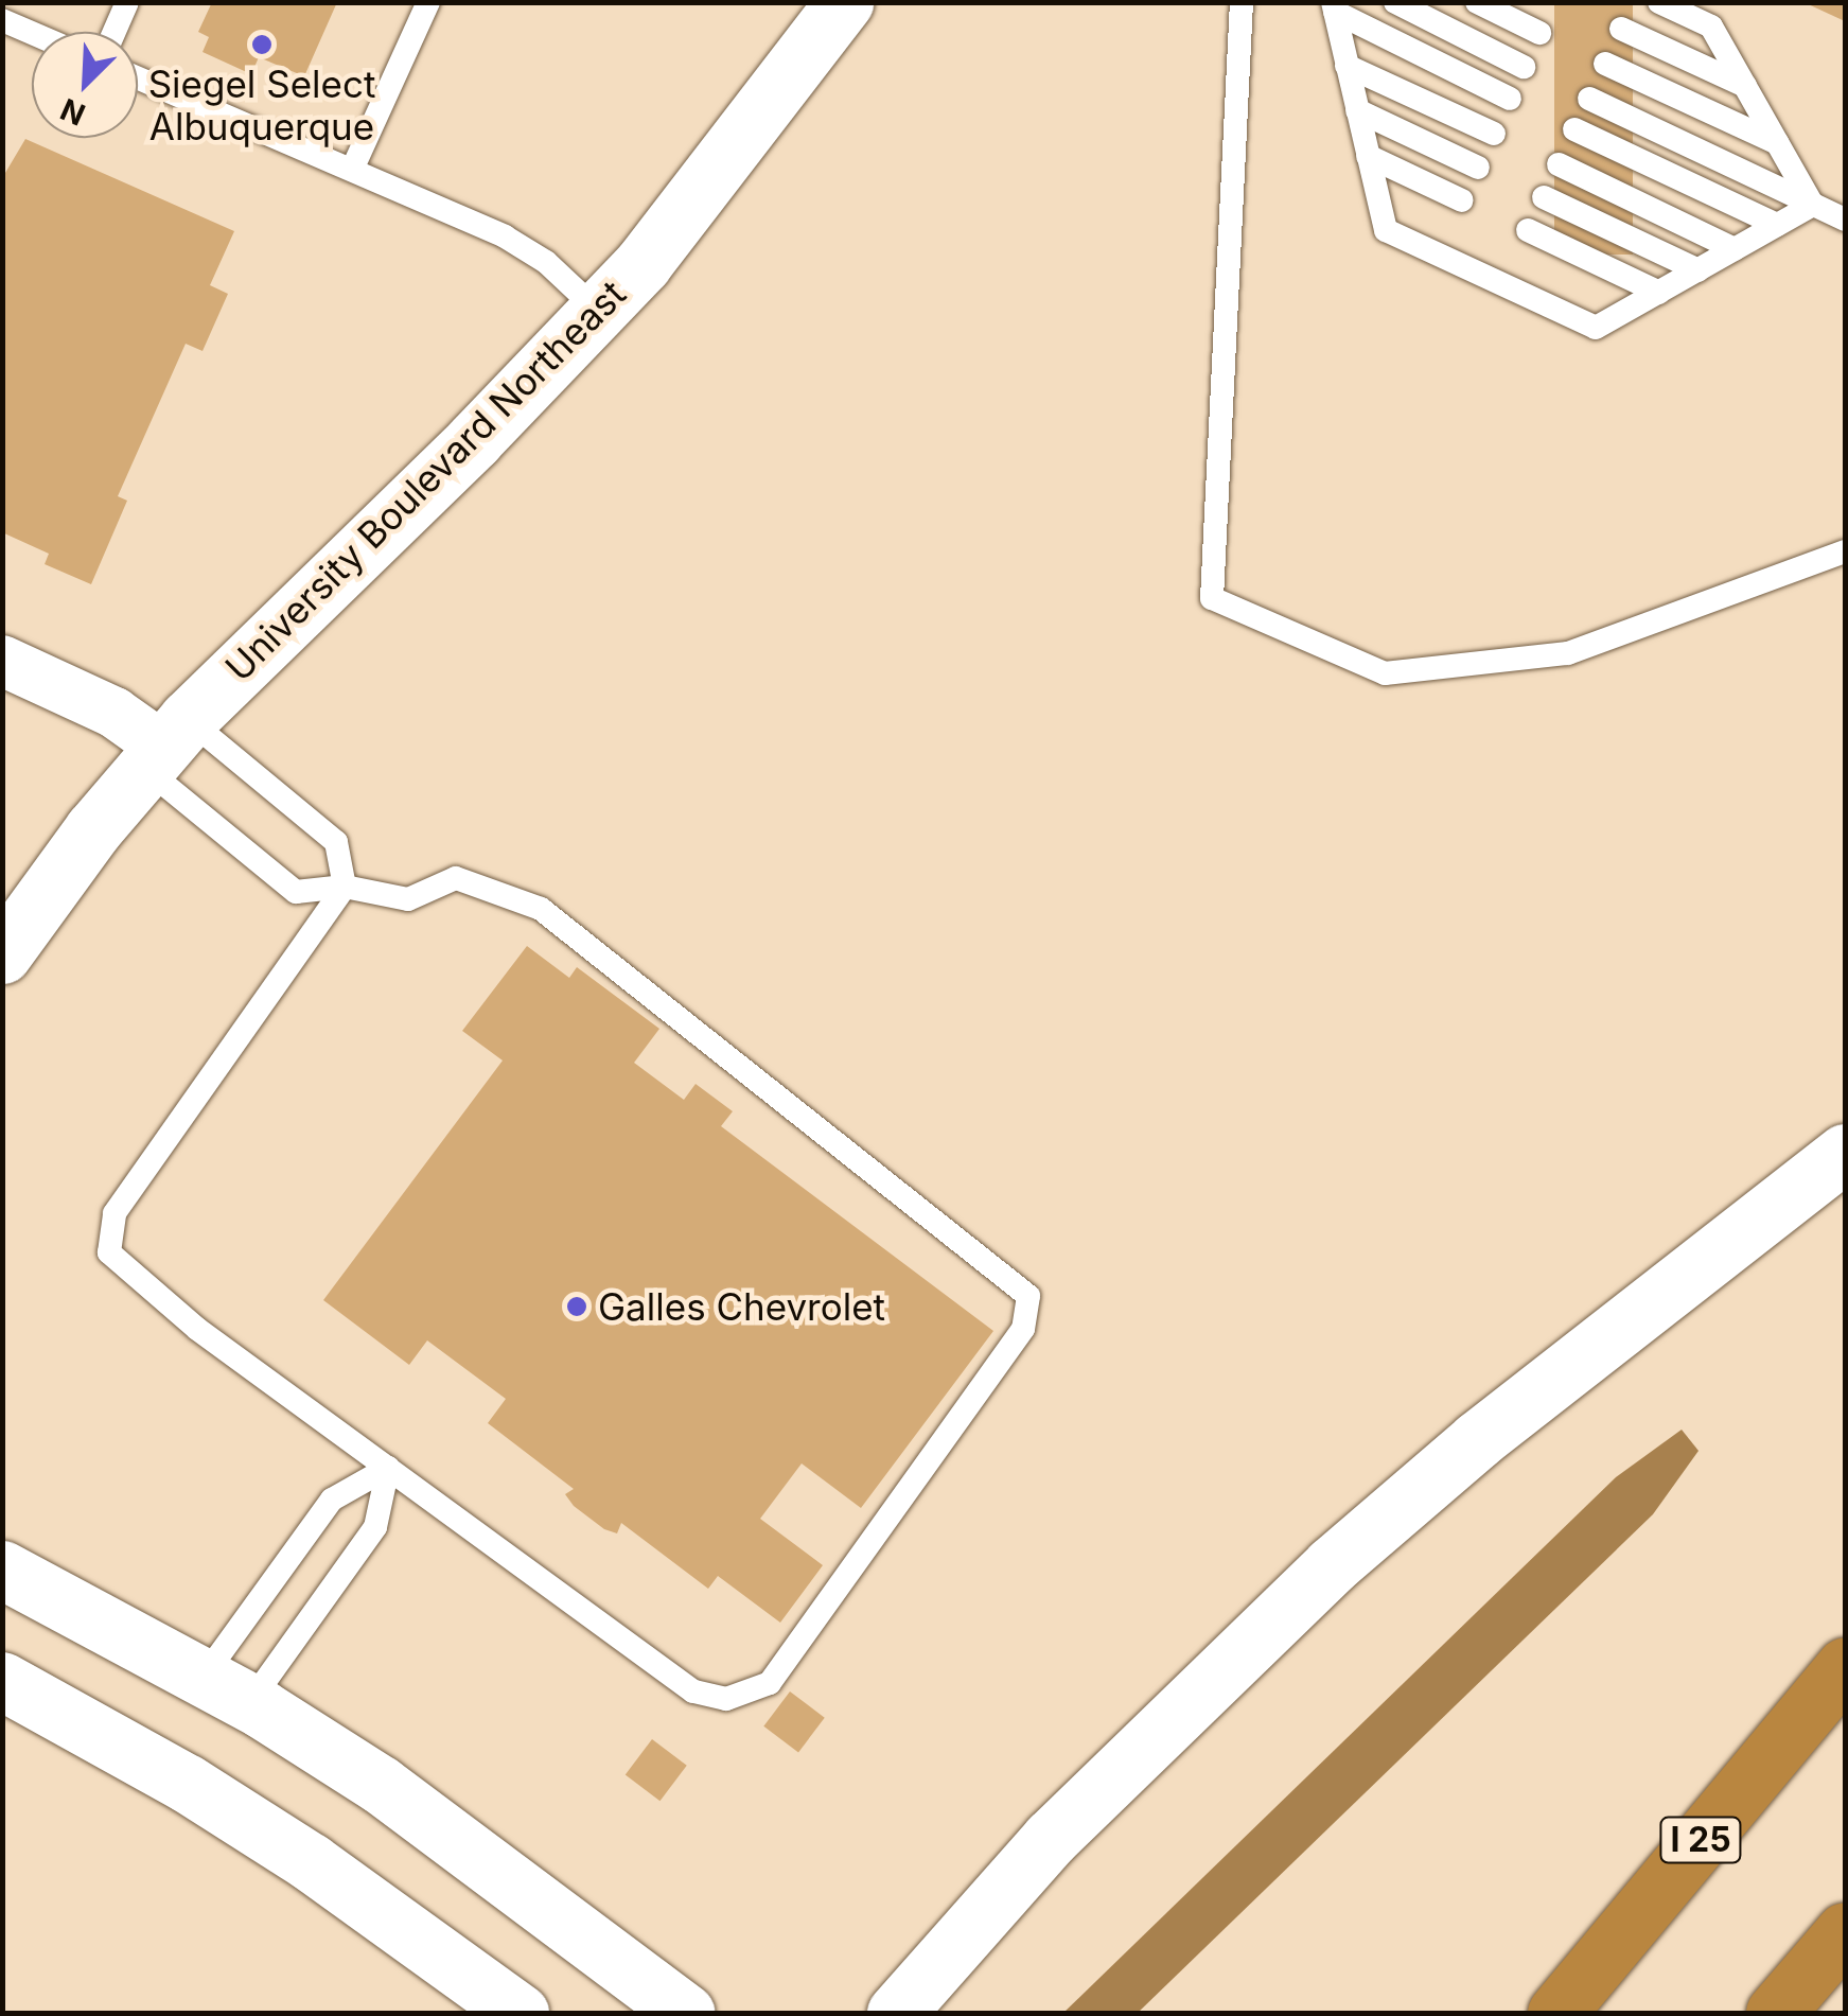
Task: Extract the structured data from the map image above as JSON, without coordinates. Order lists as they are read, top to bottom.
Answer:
{
  "streets": {
    "highway": ["I 25"],
    "main road": ["University Boulevard Northeast"]
  },
  "places": ["Siegel Select Albuquerque", "Galles Chevrolet"],
  "north": "bottom left"
}
